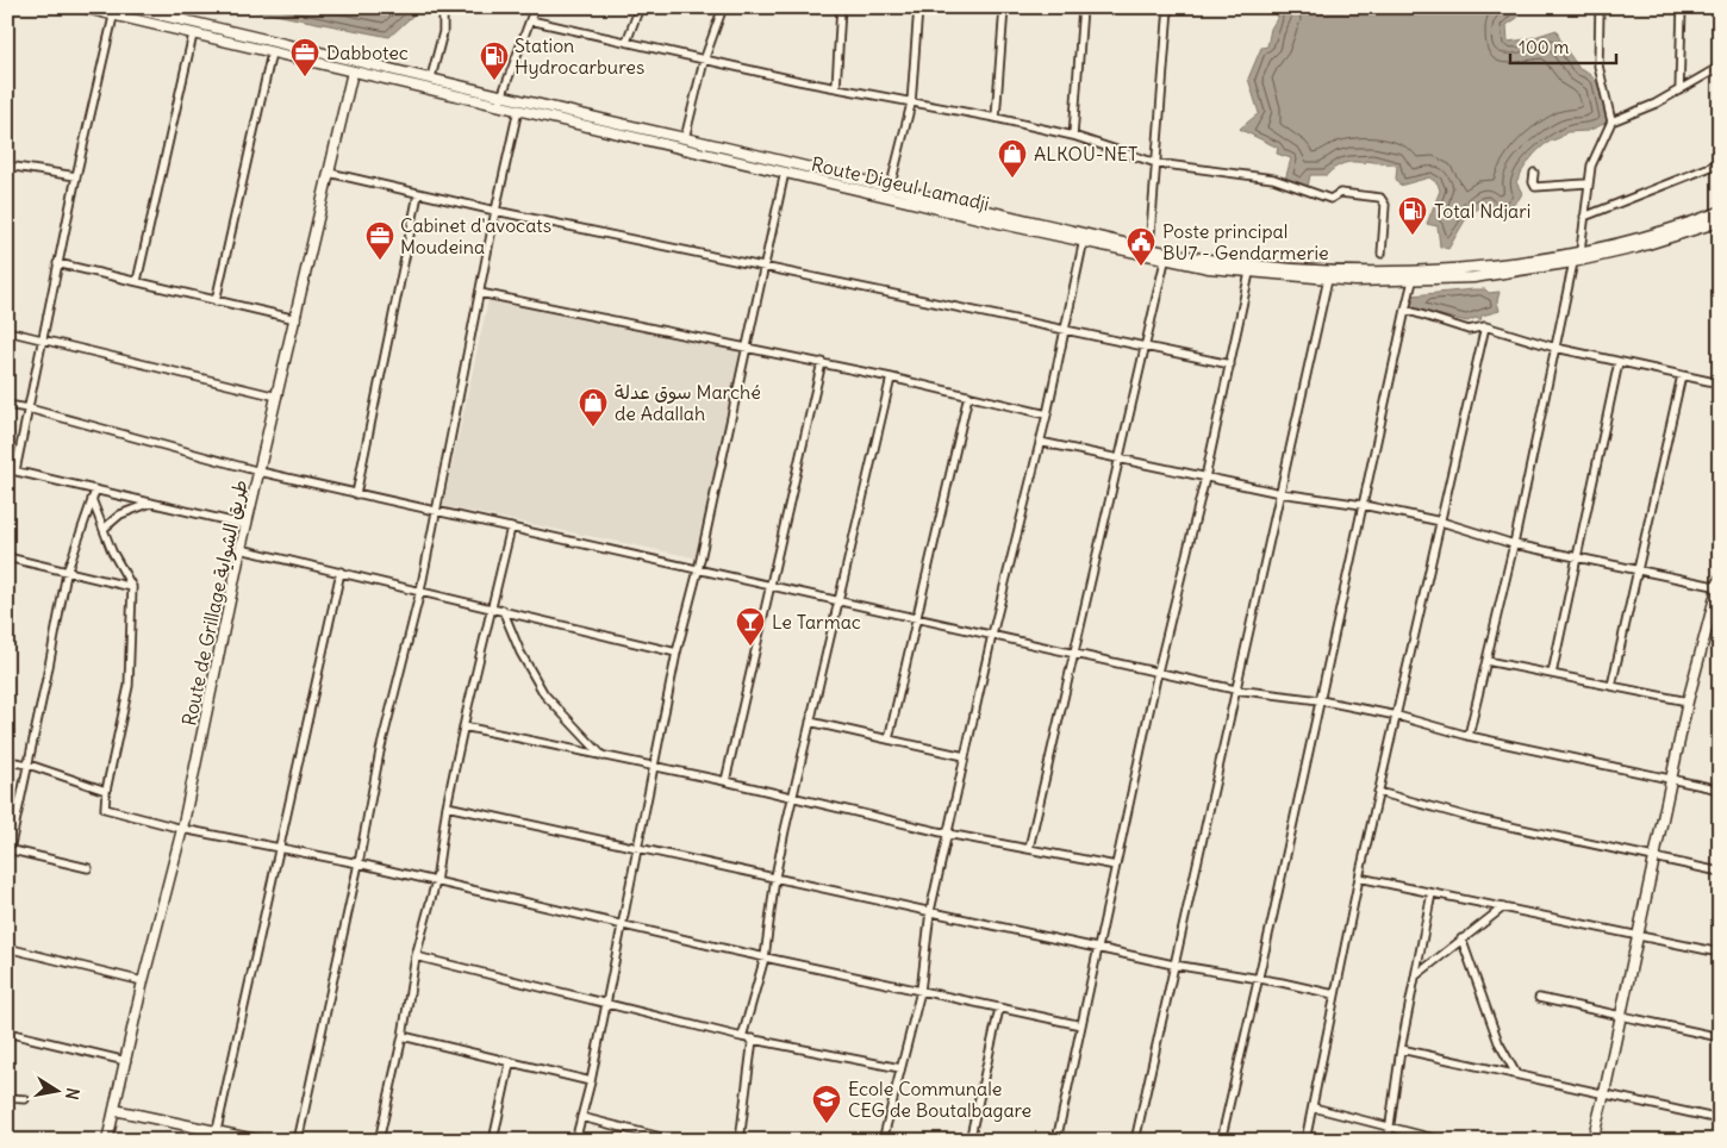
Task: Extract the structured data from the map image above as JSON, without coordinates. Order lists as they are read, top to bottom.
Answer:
{
  "streets": {
    "main road": ["Route Digeul Lamadji", "Route de Grillage طريق الشواية"]
  },
  "crossings": [
    ["Route Digeul Lamadji", "Route de Grillage طريق الشواية"]
  ],
  "places": {
    "office": ["Dabbotec", "Cabinet d'avocats Moudeina"],
    "fuel station": ["Station Hydrocarbures", "Total Ndjari"],
    "shop": ["ALKOU-NET", "سوق عدلة Marché de Adallah"],
    "public building": ["Poste principal BU7 - Gendarmerie"],
    "bar": ["Le Tarmac"],
    "school or university": ["Ecole Communale CEG de Boutalbagare"]
  },
  "scale_bar": "100 m",
  "north": "right"
}
